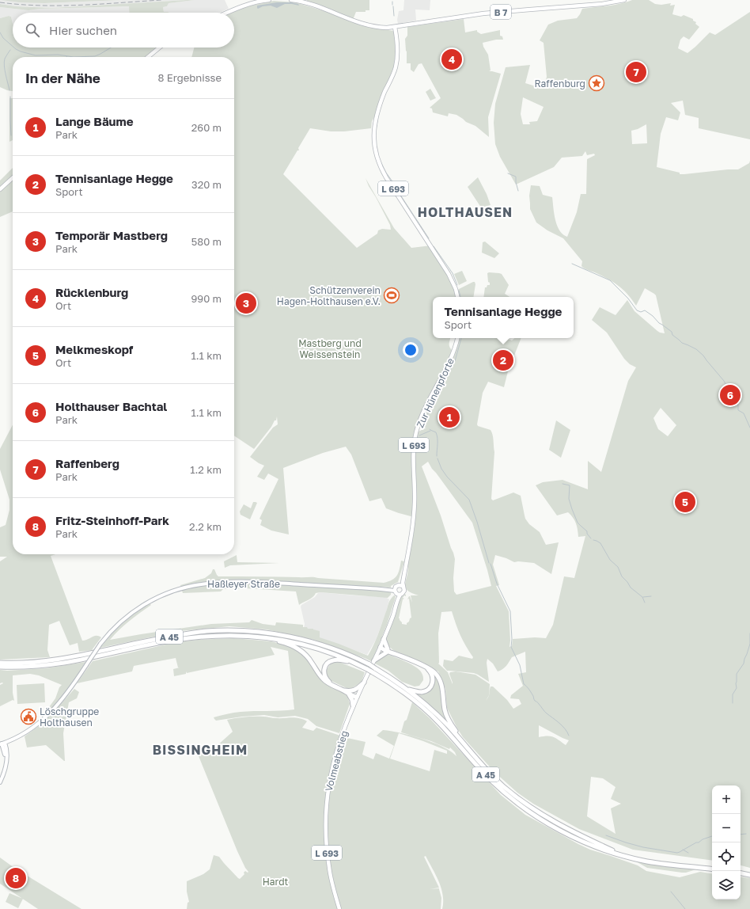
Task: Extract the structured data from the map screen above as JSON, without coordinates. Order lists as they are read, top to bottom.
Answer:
{
  "streets": {
    "highway": ["A 45"],
    "main road": [
      "B 7",
      "L 693",
      "Zur Hünenpforte",
      "Haßleyer Straße",
      "Volmeabstieg"
    ]
  },
  "crossings": [
    ["B 7", "L 693"],
    ["Zur Hünenpforte", "Haßleyer Straße"],
    ["Zur Hünenpforte", "Volmeabstieg"],
    ["Haßleyer Straße", "Volmeabstieg"]
  ],
  "districts": ["HOLTHAUSEN", "BISSINGHEIM"],
  "parks": ["Mastberg und Weissenstein", "Hardt"],
  "places": {
    "place": ["Raffenburg"],
    "sports": ["Schützenverein Hagen-Holthausen e.V."],
    "public building": ["Löschgruppe Holthausen"]
  },
  "page": {
    "search": "Hier suchen",
    "pins": [
      "4",
      "7",
      "3",
      "2",
      "6",
      "1",
      "5",
      "8"
    ],
    "heading": ["In der Nähe", "8 Ergebnisse"],
    "list": [
      {
        "mark": "1",
        "name": "Lange Bäume",
        "note": "Park",
        "value": "260 m"
      },
      {
        "mark": "2",
        "name": "Tennisanlage Hegge",
        "note": "Sport",
        "value": "320 m"
      },
      {
        "mark": "3",
        "name": "Temporär Mastberg",
        "note": "Park",
        "value": "580 m"
      },
      {
        "mark": "4",
        "name": "Rücklenburg",
        "note": "Ort",
        "value": "990 m"
      },
      {
        "mark": "5",
        "name": "Melkmeskopf",
        "note": "Ort",
        "value": "1.1 km"
      },
      {
        "mark": "6",
        "name": "Holthauser Bachtal",
        "note": "Park",
        "value": "1.1 km"
      },
      {
        "mark": "7",
        "name": "Raffenberg",
        "note": "Park",
        "value": "1.2 km"
      },
      {
        "mark": "8",
        "name": "Fritz-Steinhoff-Park",
        "note": "Park",
        "value": "2.2 km"
      }
    ],
    "popup": ["Tennisanlage Hegge", "Sport"],
    "map_buttons": ["+", "−"]
  }
}
